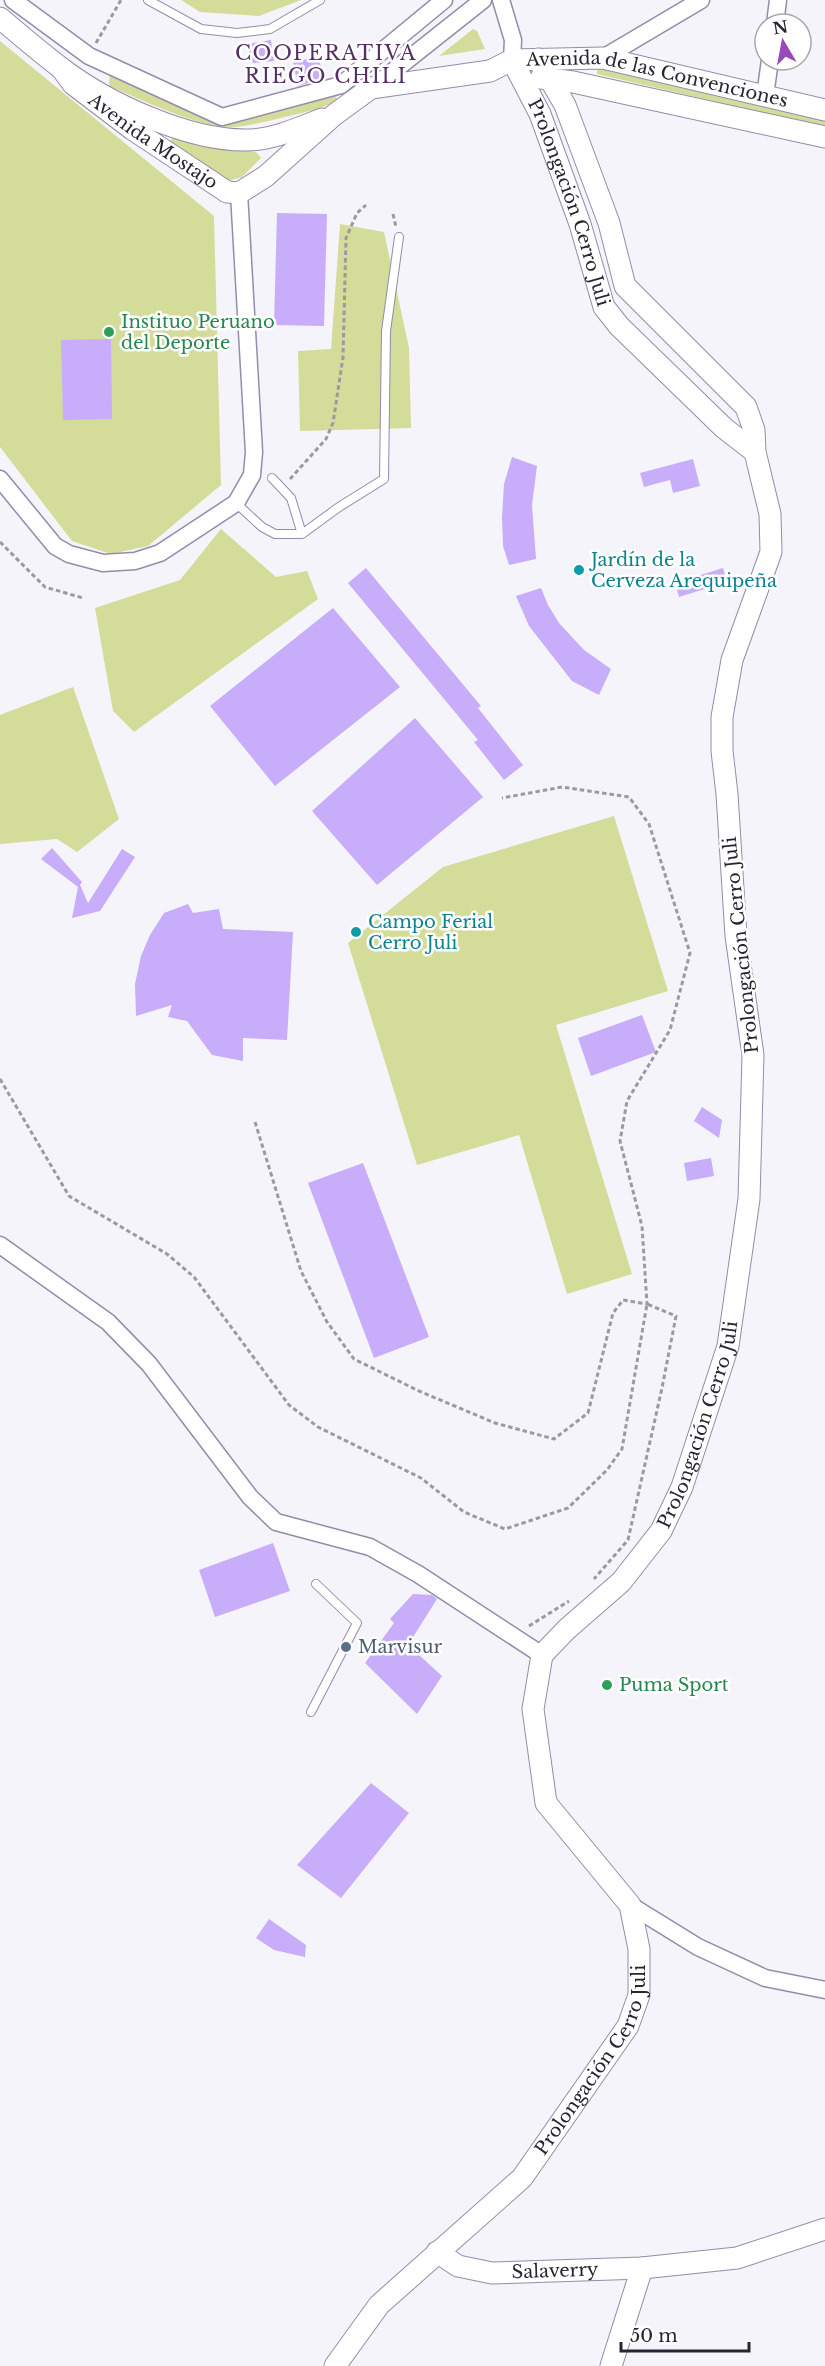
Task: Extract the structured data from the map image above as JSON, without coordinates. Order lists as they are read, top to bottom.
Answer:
{
  "streets": {
    "street": [
      "Avenida de las Convenciones",
      "Avenida Mostajo",
      "Prolongación Cerro Juli",
      "Salaverry"
    ]
  },
  "crossings": [
    ["Avenida de las Convenciones", "Avenida Mostajo"],
    ["Avenida de las Convenciones", "Prolongación Cerro Juli"],
    ["Prolongación Cerro Juli", "Salaverry"]
  ],
  "districts": ["COOPERATIVA RIEGO CHILI"],
  "places": [
    "Instituo Peruano del Deporte",
    "Jardín de la Cerveza Arequipeña",
    "Campo Ferial Cerro Juli",
    "Marvisur",
    "Puma Sport"
  ],
  "scale_bar": "50 m",
  "north": "top"
}
